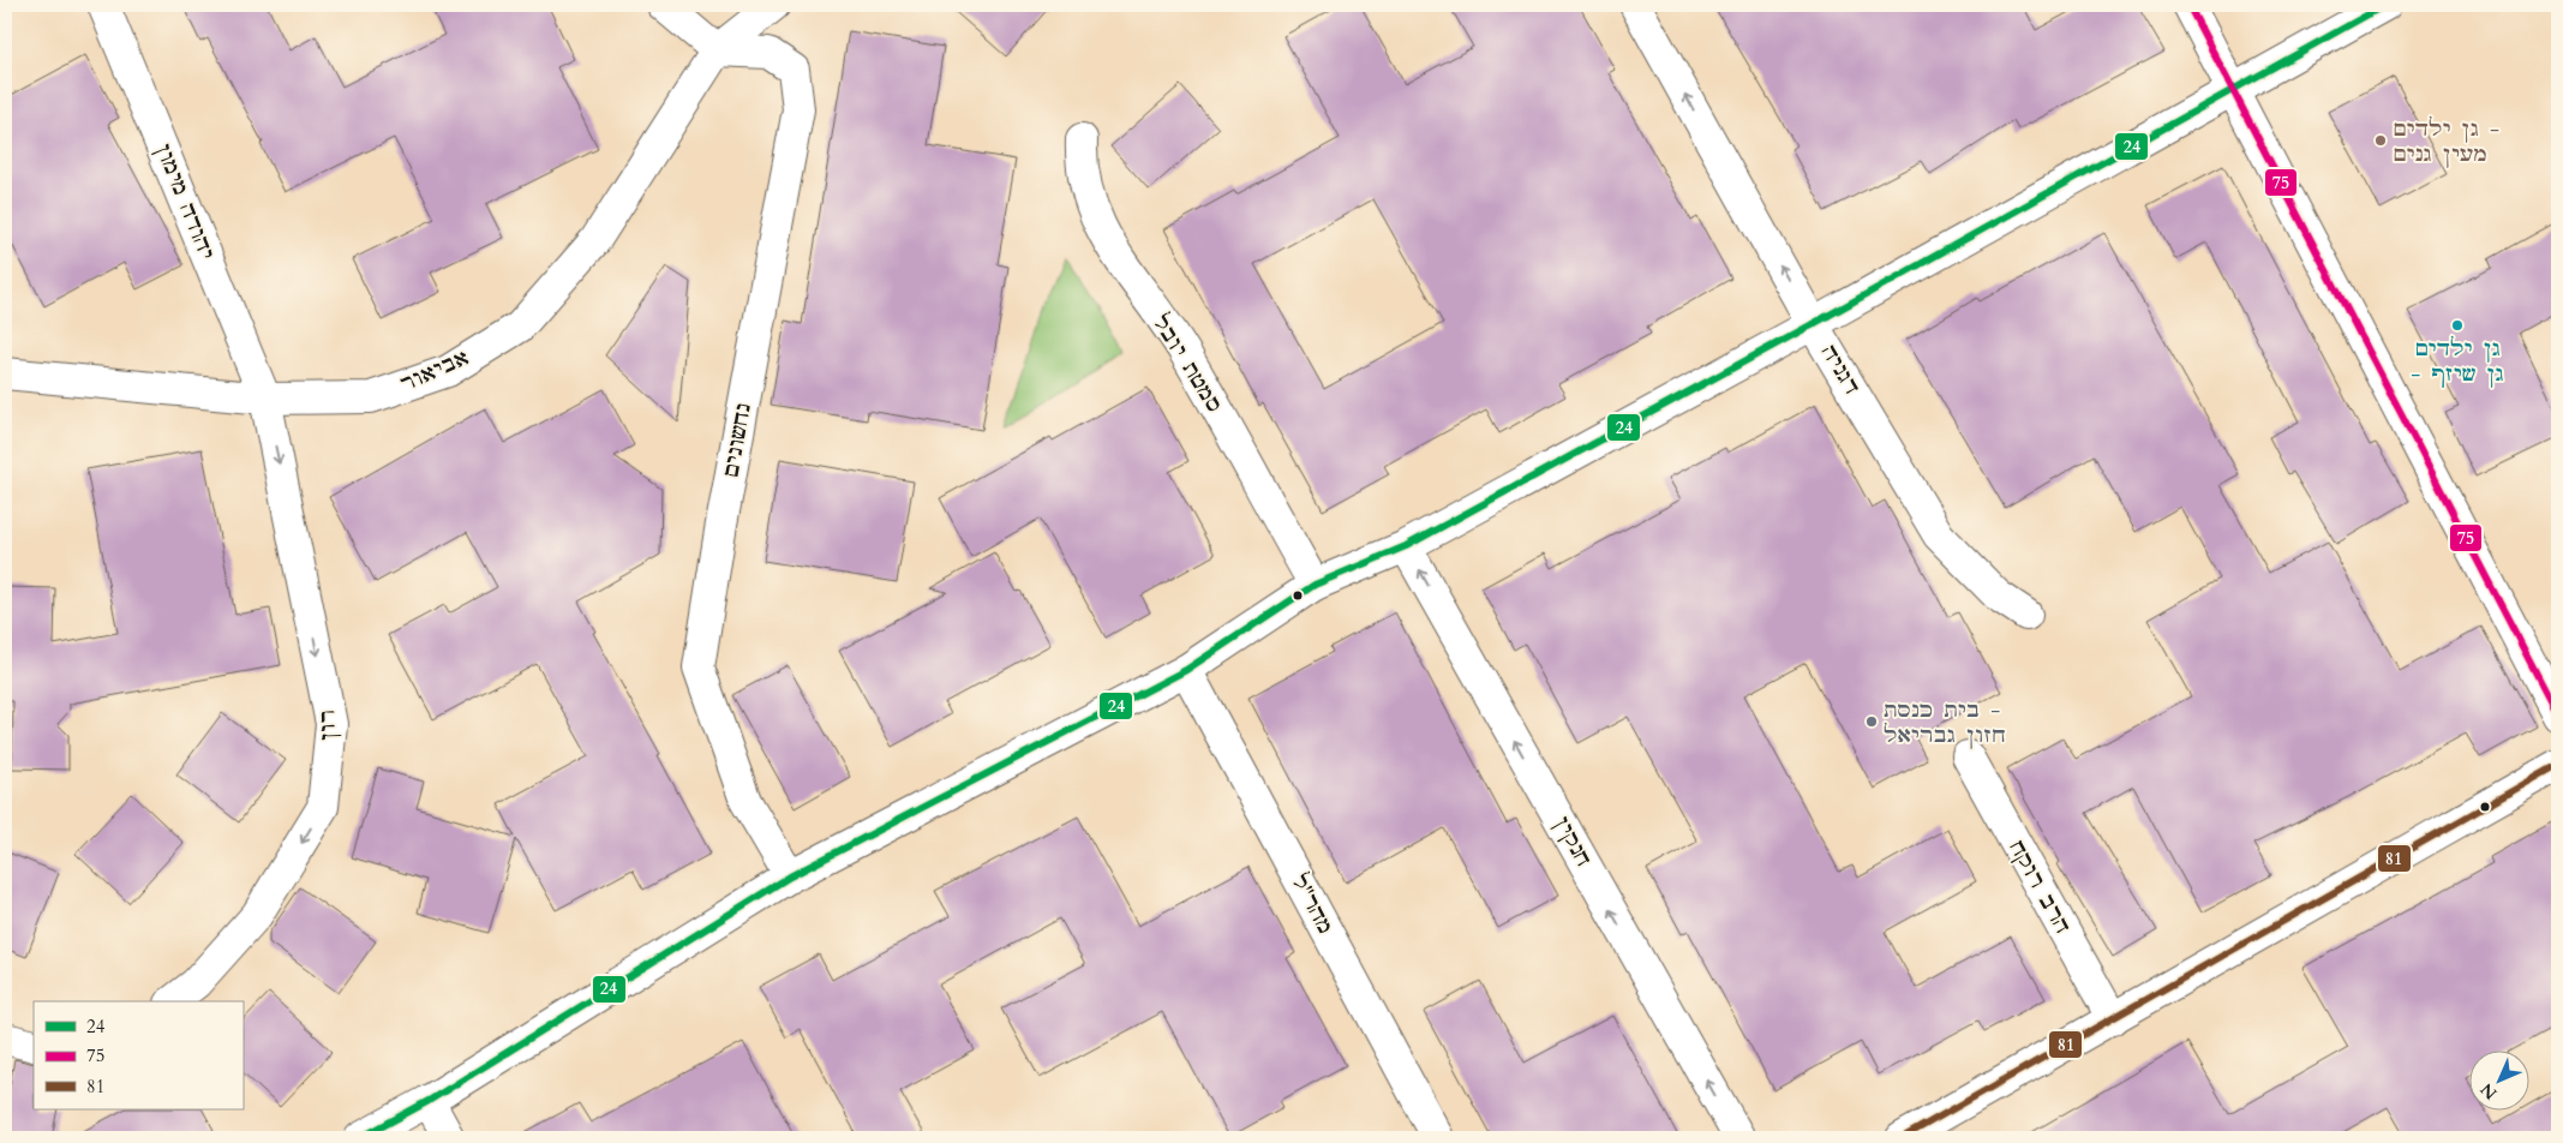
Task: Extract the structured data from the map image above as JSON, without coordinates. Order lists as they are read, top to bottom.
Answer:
{
  "streets": {
    "street": [
      "יהודה מימון",
      "סמטת יובל",
      "דגניה",
      "אביאור",
      "נחשונים",
      "רון",
      "חנקין",
      "הרב רוקח",
      "מהר\"ל"
    ]
  },
  "crossings": [
    ["יהודה מימון", "אביאור"],
    ["יהודה מימון", "רון"],
    ["אביאור", "נחשונים"],
    ["אביאור", "רון"]
  ],
  "one_way": ["דגניה", "רון", "חנקין"],
  "places": ["גן ילדים - מעין גנים", "גן ילדים - גן שיזף", "בית כנסת - חזון גבריאל"],
  "lines": ["transit line 24", "transit line 75", "transit line 81"],
  "legend": ["24", "75", "81"],
  "north": "bottom left"
}
